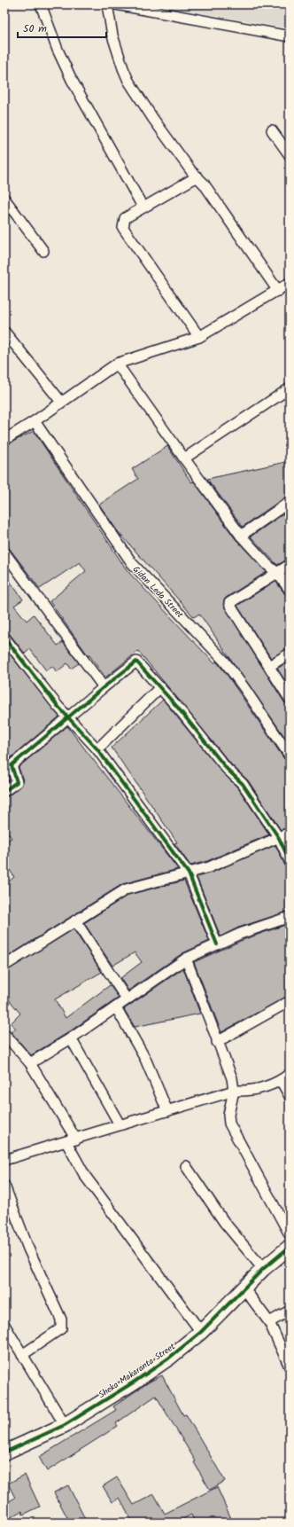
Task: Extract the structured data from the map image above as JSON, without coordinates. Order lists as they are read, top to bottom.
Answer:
{
  "streets": {
    "street": ["Gidan Leda Street", "Sheka Makaranta Street"]
  },
  "scale_bar": "50 m"
}
